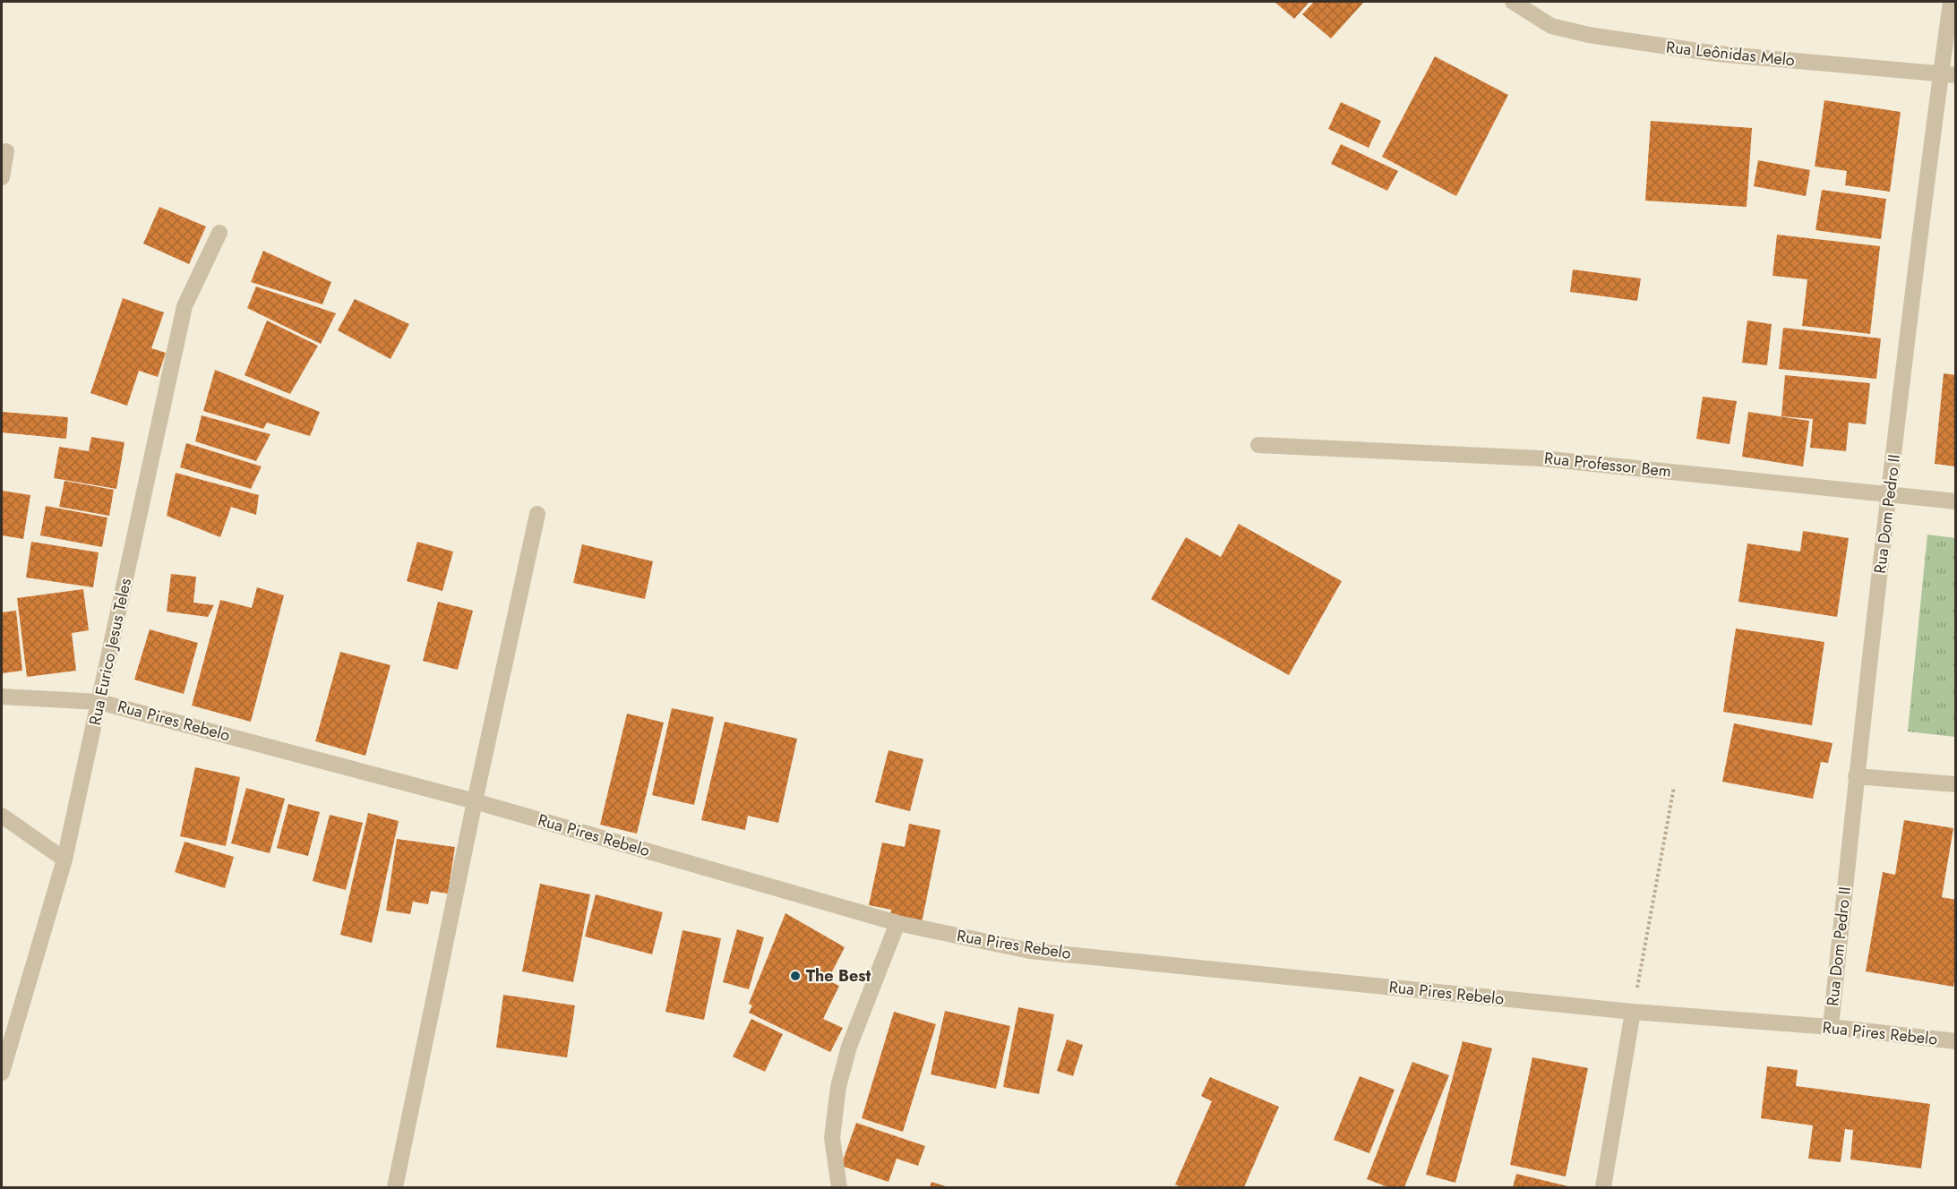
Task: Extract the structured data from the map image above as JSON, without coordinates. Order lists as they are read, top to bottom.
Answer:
{
  "streets": {
    "street": [
      "Rua Leônidas Melo",
      "Rua Professor Bem",
      "Rua Dom Pedro II",
      "Rua Eurico Jesus Teles",
      "Rua Pires Rebelo"
    ]
  },
  "crossings": [
    ["Rua Leônidas Melo", "Rua Dom Pedro II"],
    ["Rua Professor Bem", "Rua Dom Pedro II"],
    ["Rua Dom Pedro II", "Rua Pires Rebelo"],
    ["Rua Eurico Jesus Teles", "Rua Pires Rebelo"]
  ],
  "places": ["The Best"]
}
